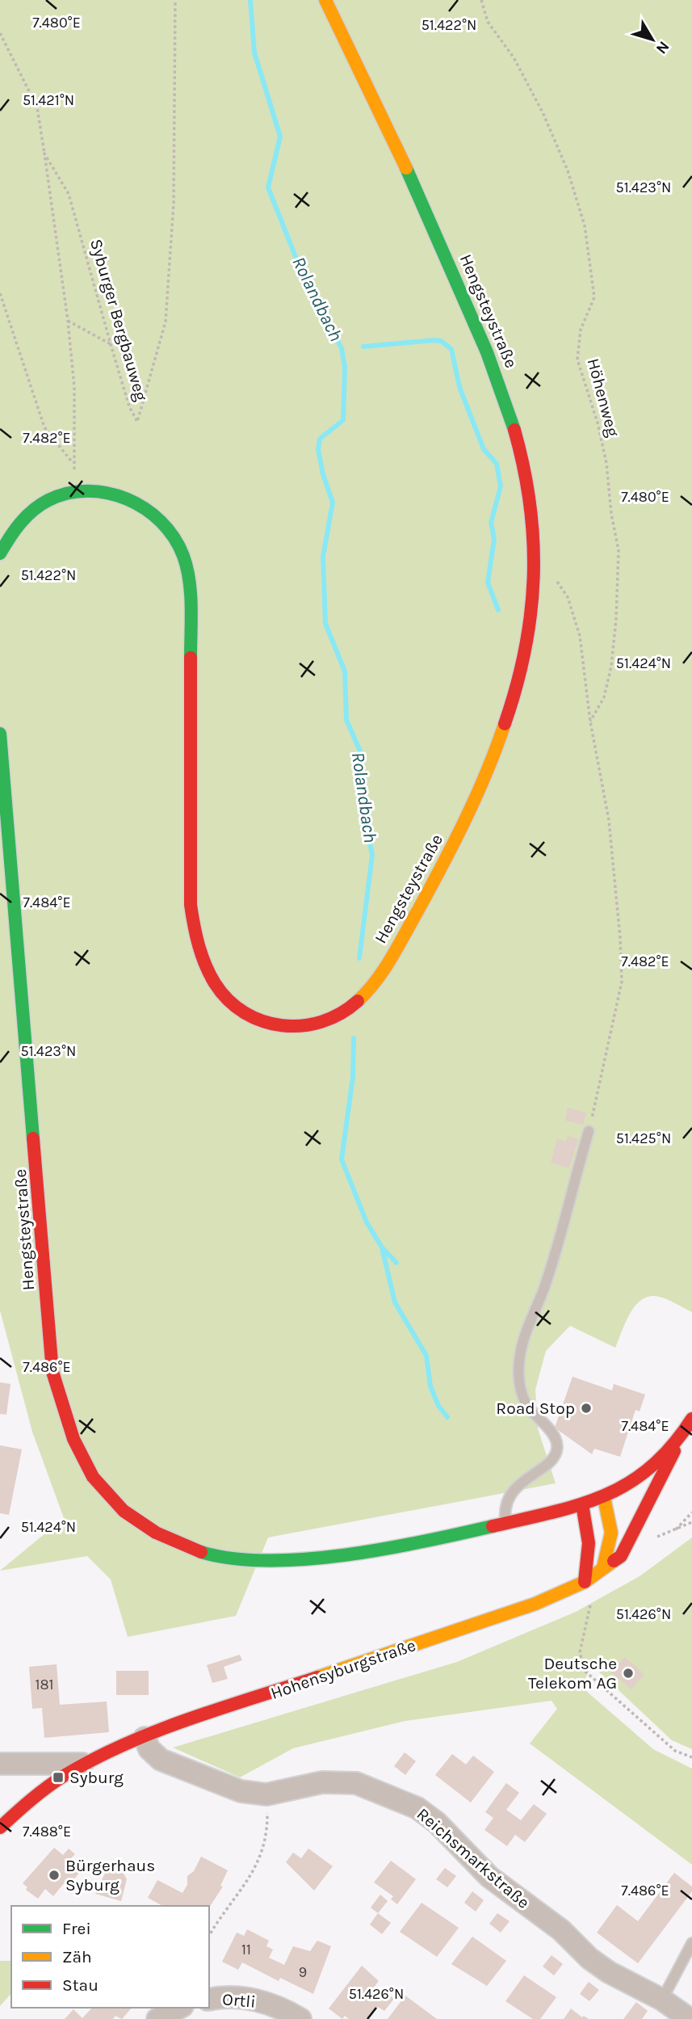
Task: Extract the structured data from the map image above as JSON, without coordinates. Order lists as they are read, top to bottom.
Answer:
{
  "streets": {
    "main road": ["Hengsteystraße", "Hohensyburgstraße"],
    "street": ["Reichsmarkstraße", "Ortli"],
    "path": ["Syburger Bergbauweg", "Höhenweg"]
  },
  "crossings": [
    ["Hohensyburgstraße", "Reichsmarkstraße"]
  ],
  "water": ["Rolandbach"],
  "places": {
    "other": ["Road Stop", "Deutsche Telekom AG", "Bürgerhaus Syburg"],
    "transit": ["Syburg"]
  },
  "house_numbers": ["181", "11", "9"],
  "legend": ["Frei", "Zäh", "Stau"],
  "north": "bottom right",
  "coordinates": [
    "7.480°E",
    "51.422°N",
    "51.421°N",
    "51.423°N",
    "7.482°E",
    "51.424°N",
    "7.484°E",
    "51.425°N",
    "7.486°E",
    "51.426°N",
    "7.488°E"
  ]
}
